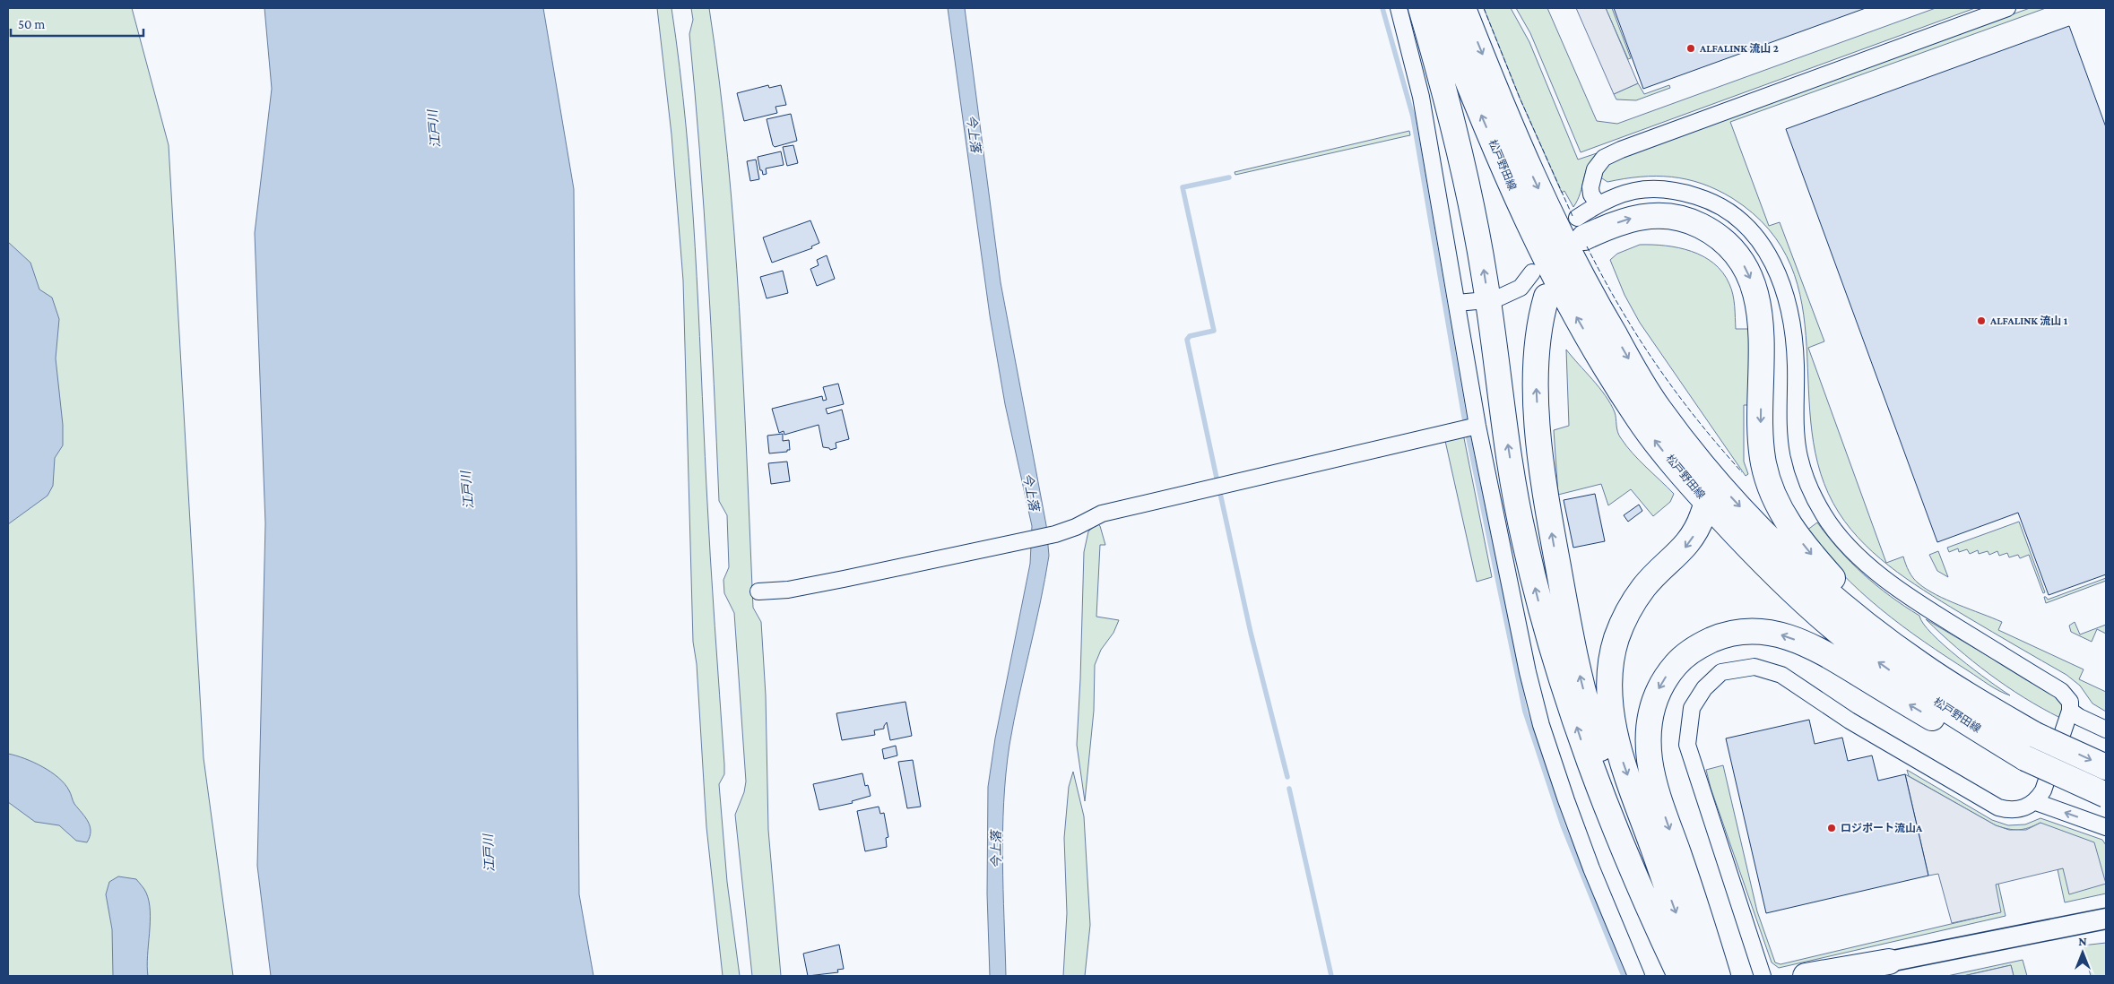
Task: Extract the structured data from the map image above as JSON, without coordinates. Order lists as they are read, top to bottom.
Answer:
{
  "streets": {
    "main road": ["松戸野田線"]
  },
  "water": ["江戸川", "今上落"],
  "places": ["ALFALINK 流山 2", "ALFALINK 流山 1", "ロジポート流山A"],
  "scale_bar": "50 m",
  "north": "top"
}
